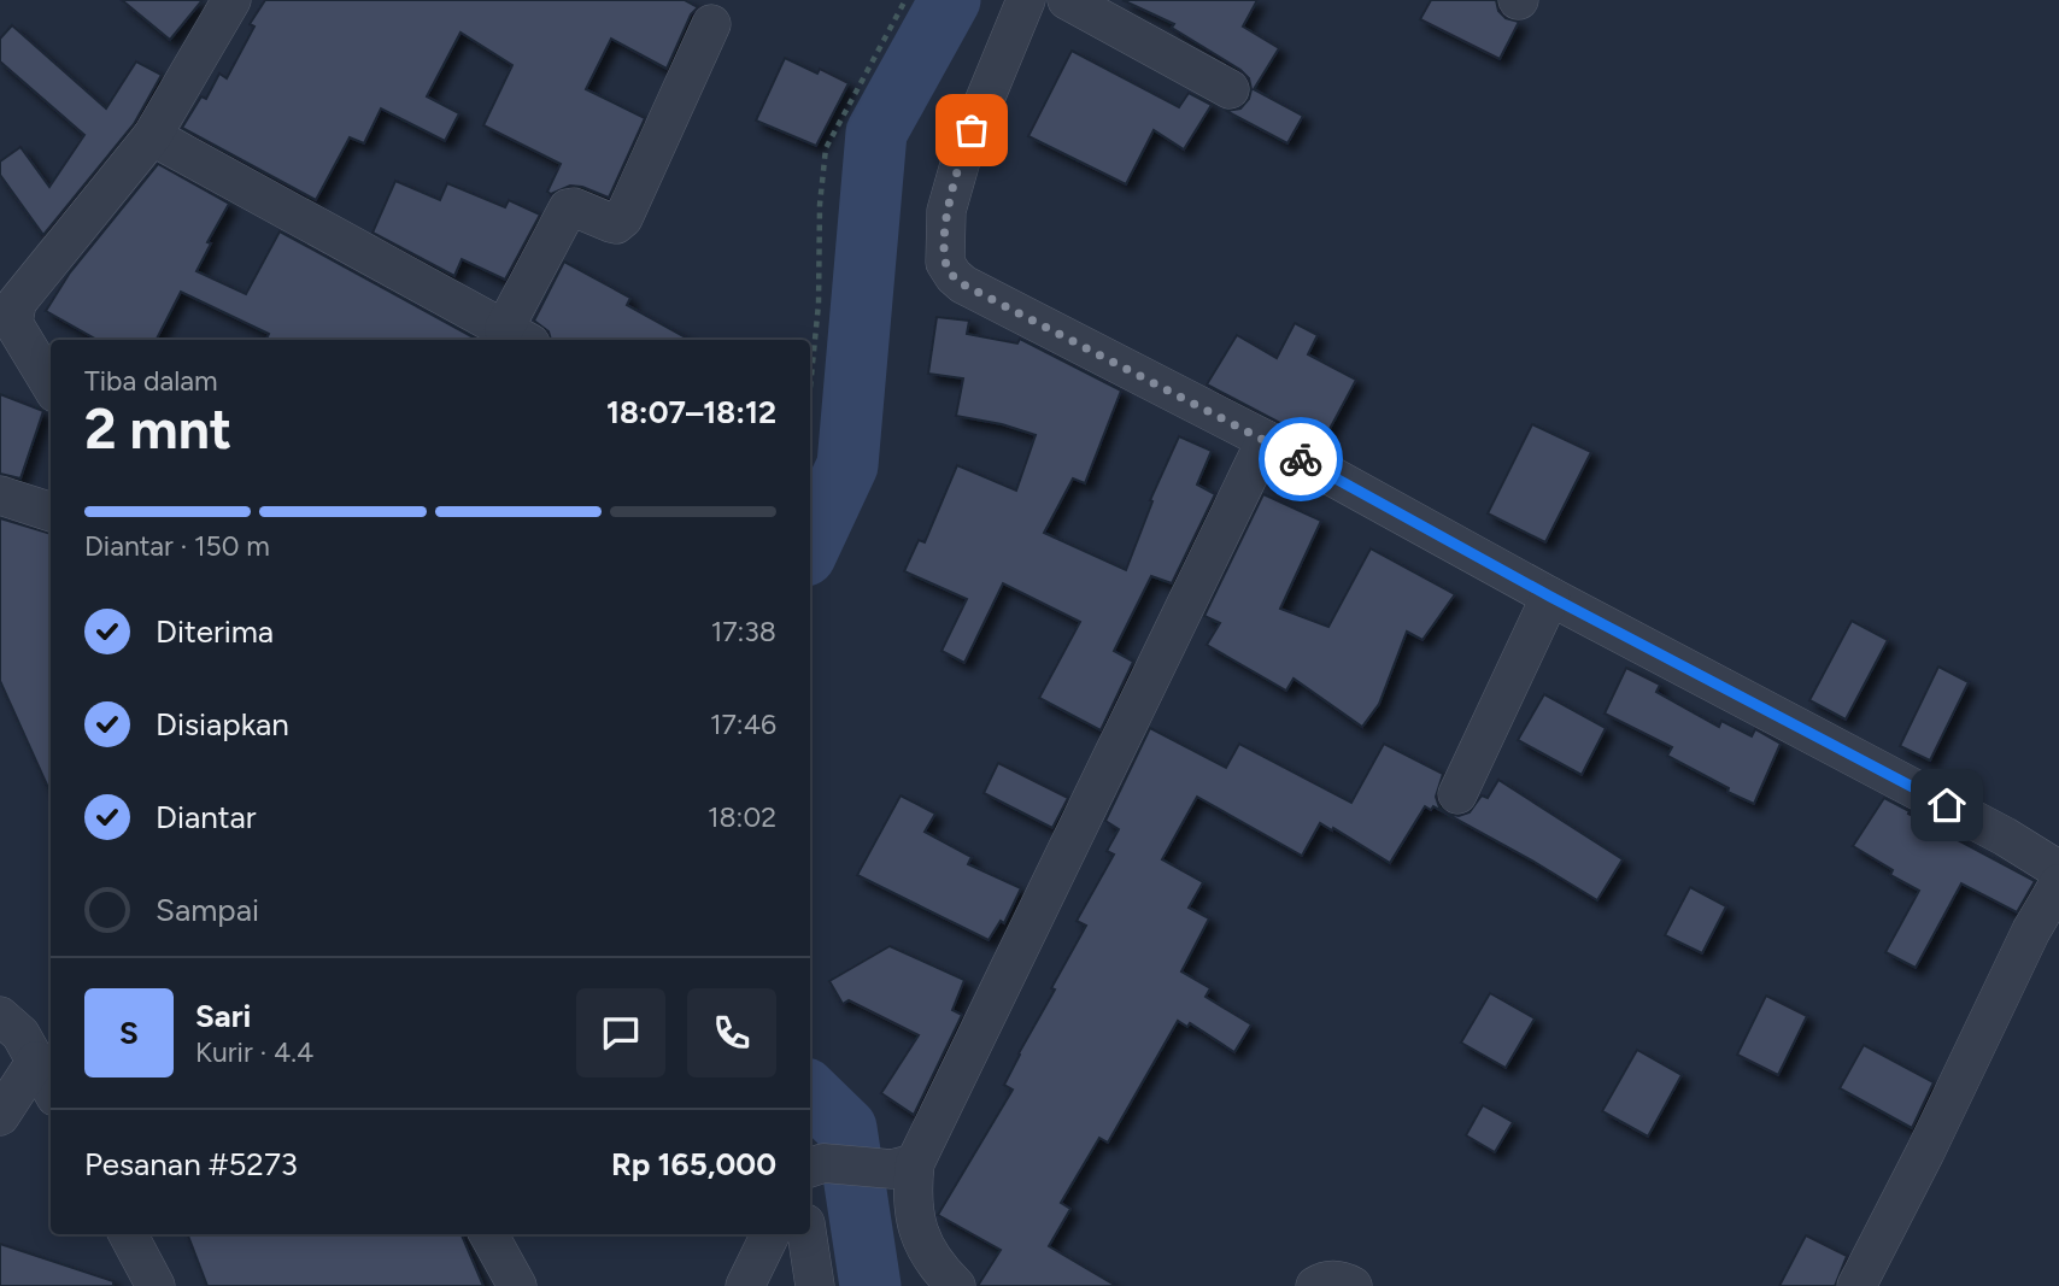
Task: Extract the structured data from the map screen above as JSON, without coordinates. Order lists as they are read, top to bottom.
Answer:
{
  "page": {
    "heading": ["2 mnt", "Tiba dalam", "18:07–18:12"],
    "panel": [
      "Sari",
      "Kurir · 4.4",
      "Pesanan #5273",
      "Rp 165,000"
    ],
    "bar": "Diantar · 150 m",
    "list": [
      ["Diterima", "17:38"],
      ["Disiapkan", "17:46"],
      ["Diantar", "18:02"],
      "Sampai"
    ],
    "round": "S"
  }
}
